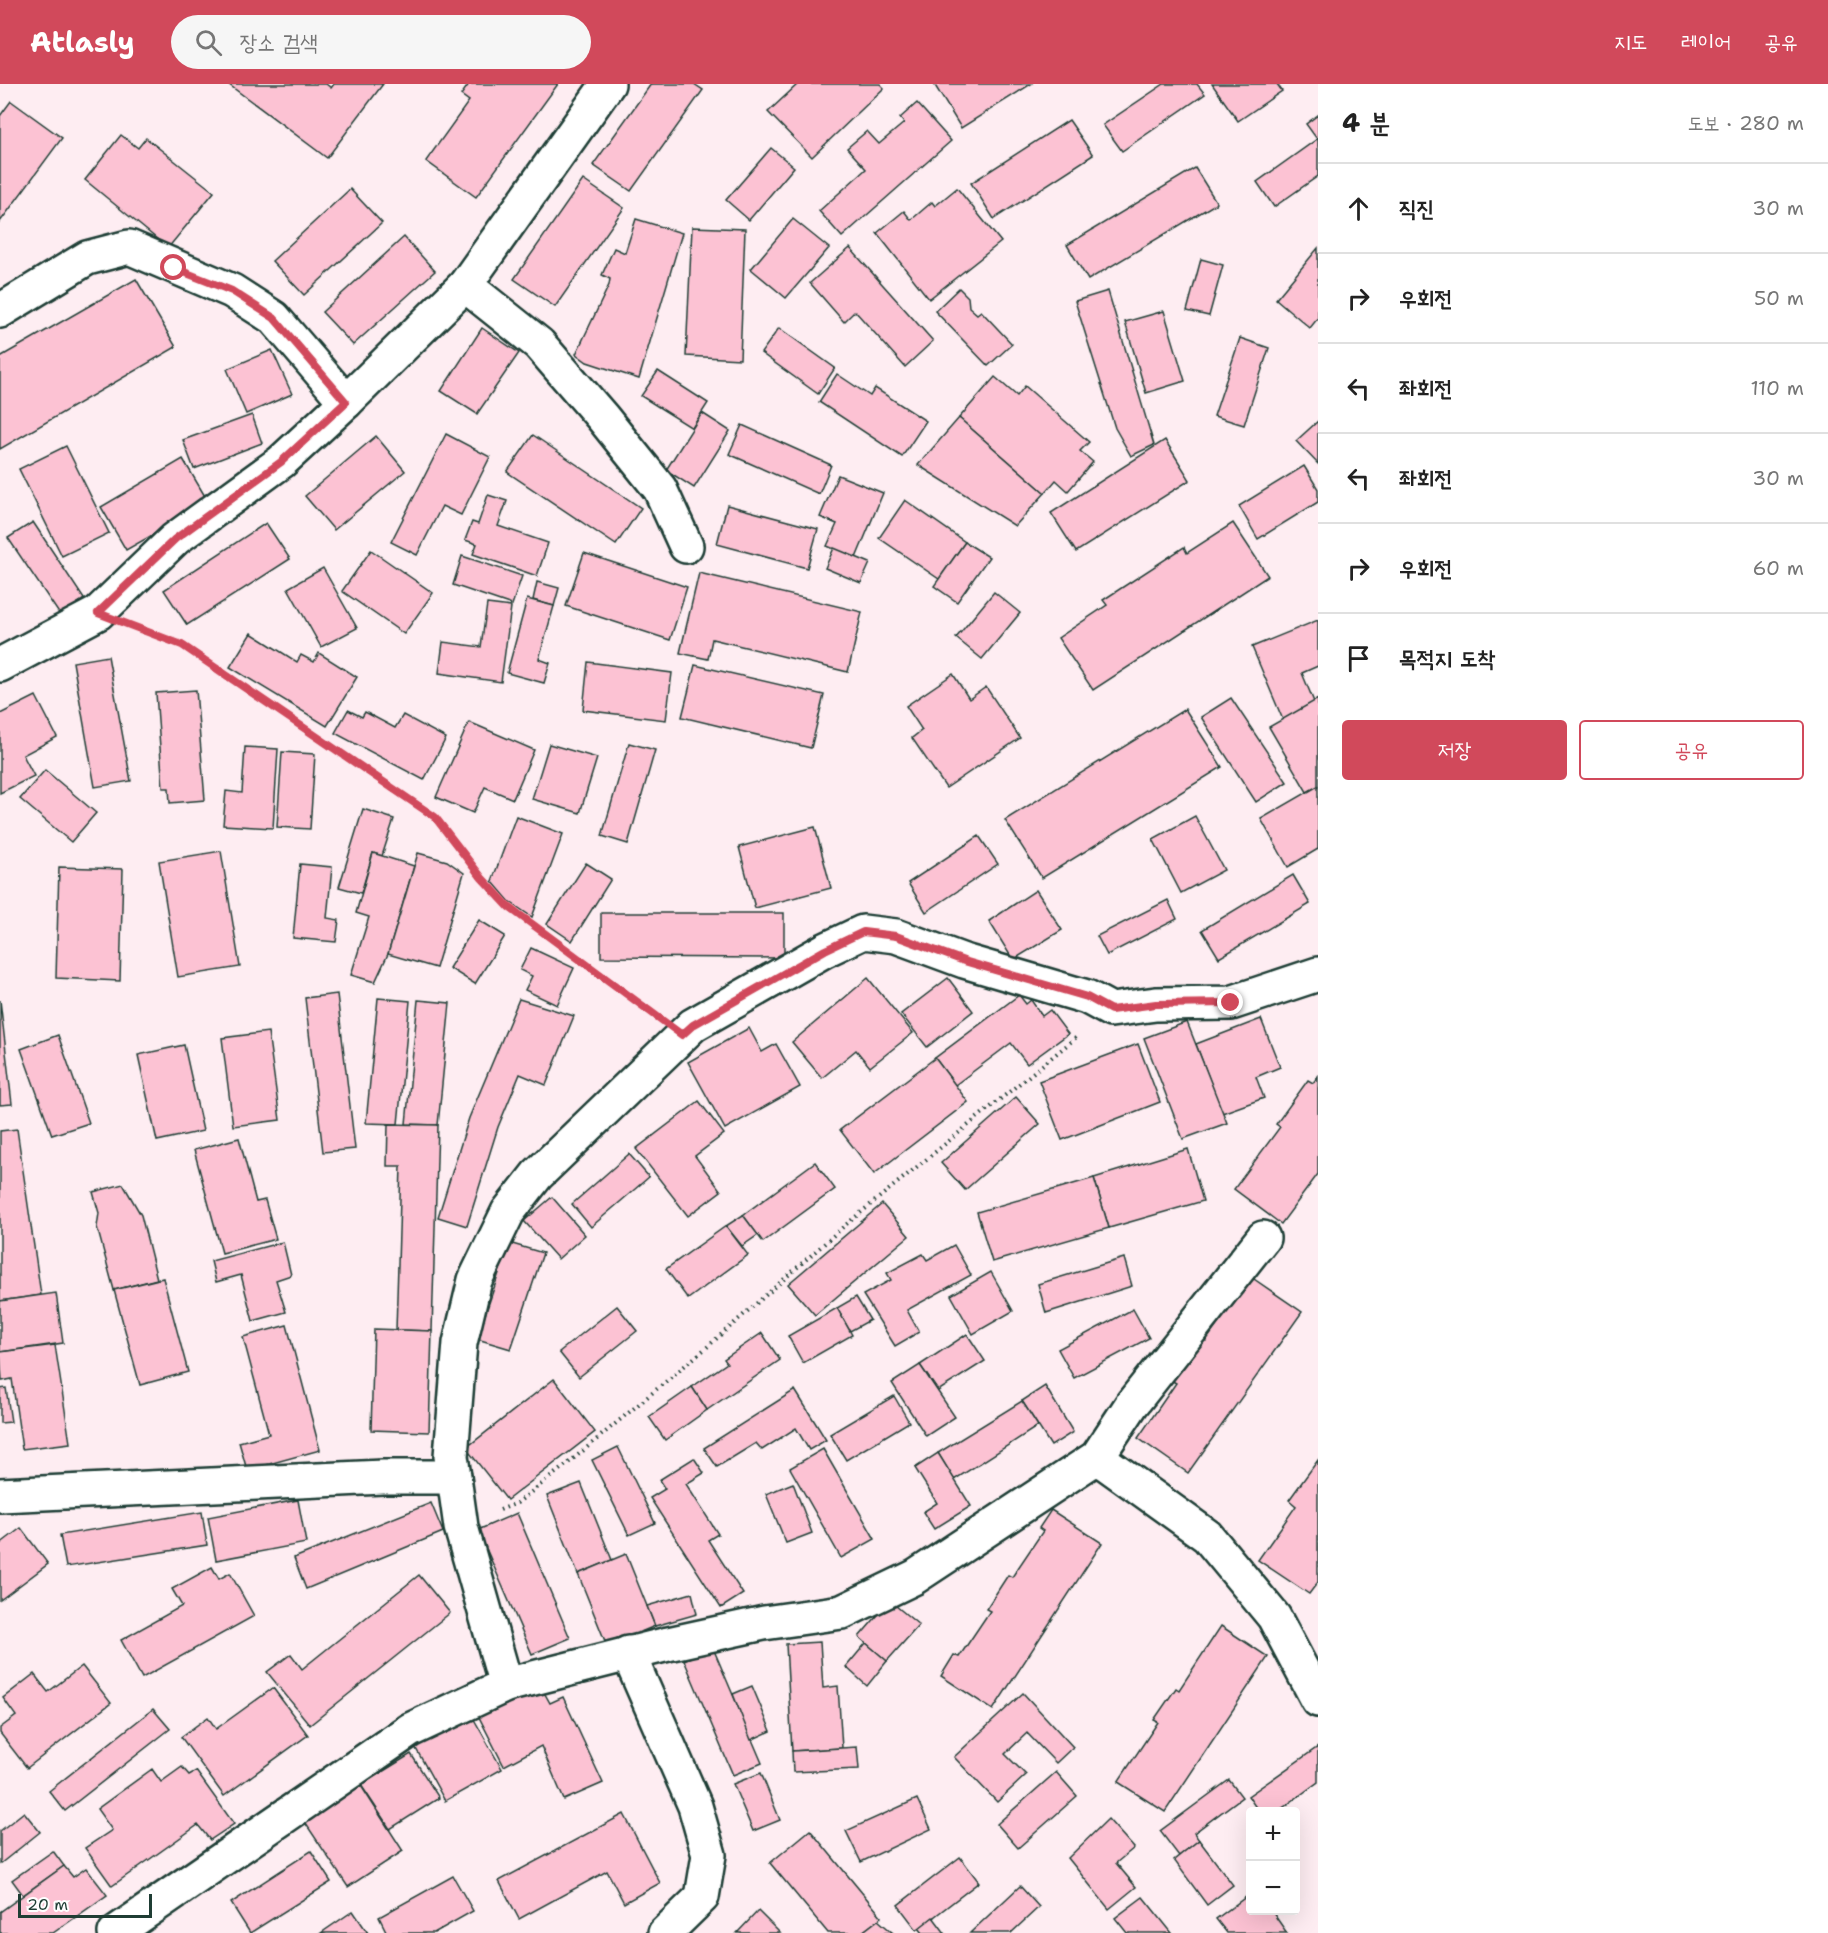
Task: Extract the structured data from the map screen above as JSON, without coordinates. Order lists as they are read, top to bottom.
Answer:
{
  "scale_bar": "20 m",
  "page": {
    "header": "Atlasly",
    "search": "장소 검색",
    "nav": ["지도", "레이어", "공유"],
    "heading": ["4 분", "도보 · 280 m"],
    "list": [
      ["직진", "30 m"],
      ["우회전", "50 m"],
      ["좌회전", "110 m"],
      ["좌회전", "30 m"],
      ["우회전", "60 m"],
      "목적지 도착"
    ],
    "buttons": ["저장", "공유"],
    "map_buttons": ["+", "−"],
    "scale": "20 m"
  }
}
